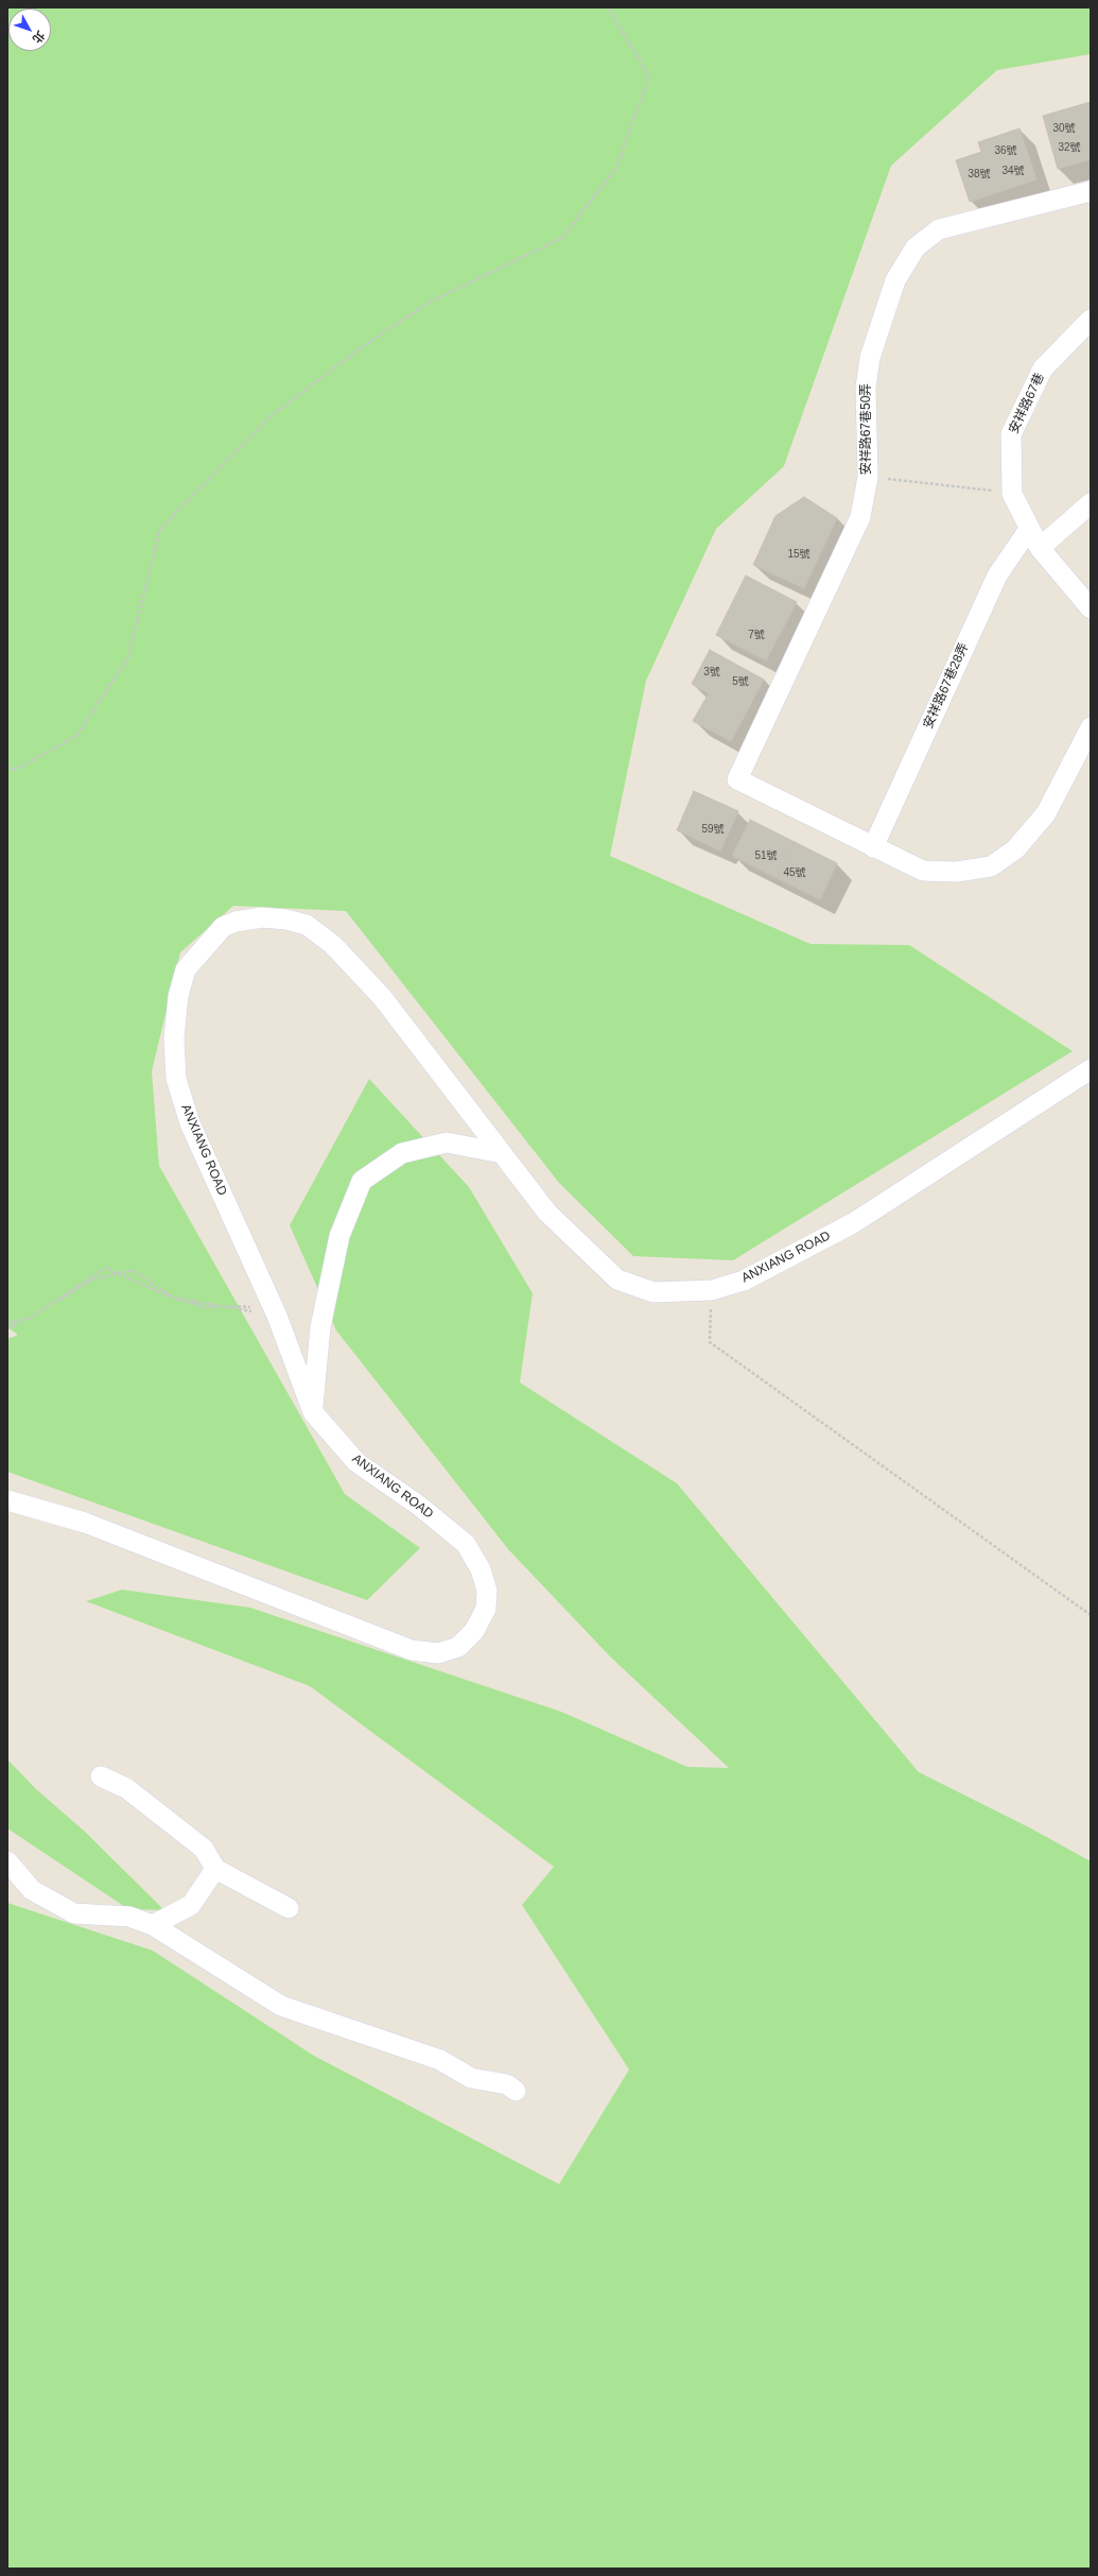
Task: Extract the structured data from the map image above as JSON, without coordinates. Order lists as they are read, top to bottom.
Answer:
{
  "streets": {
    "street": [
      "安祥路67巷",
      "安祥路67巷50弄",
      "安祥路67巷28弄",
      "ANXIANG ROAD"
    ]
  },
  "crossings": [
    ["安祥路67巷", "安祥路67巷28弄"],
    ["安祥路67巷50弄", "安祥路67巷28弄"]
  ],
  "house_numbers": [
    "30號",
    "32號",
    "36號",
    "34號",
    "38號",
    "15號",
    "7號",
    "3號",
    "5號",
    "59號",
    "51號",
    "45號"
  ],
  "north": "bottom right"
}
